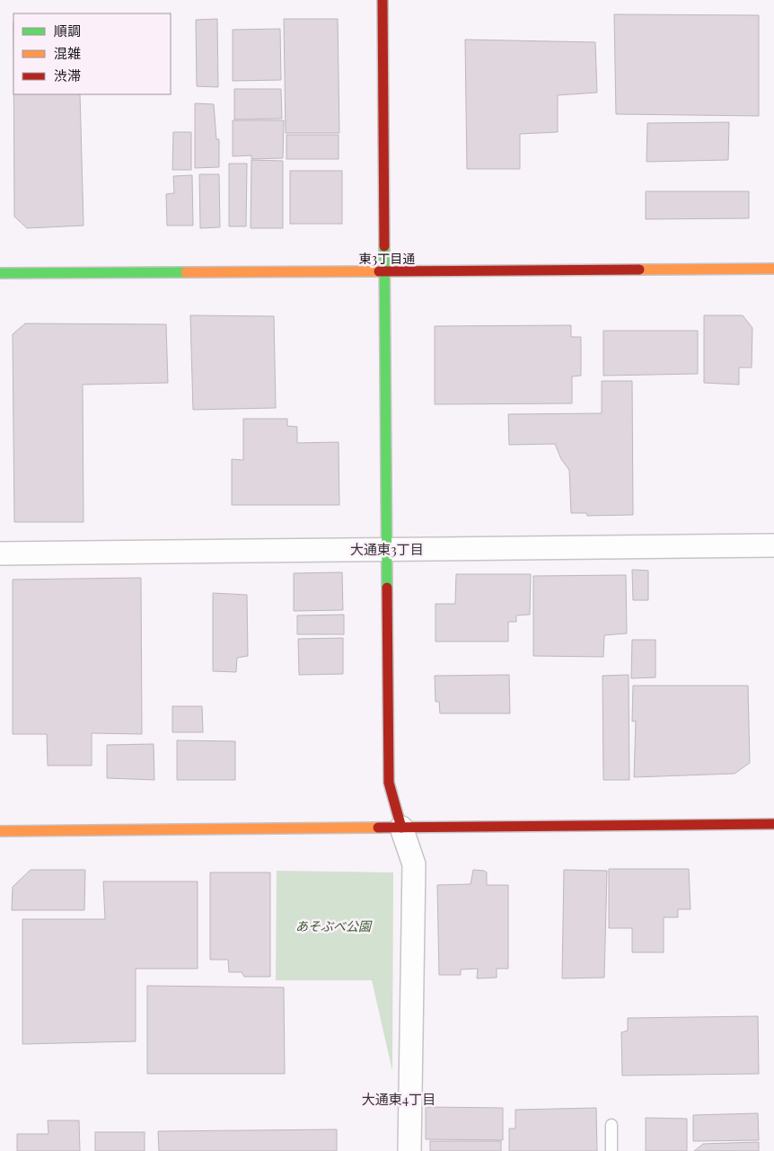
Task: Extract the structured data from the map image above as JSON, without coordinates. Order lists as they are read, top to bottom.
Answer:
{
  "streets": {
    "street": ["東3丁目通"]
  },
  "districts": ["大通東3丁目", "大通東4丁目"],
  "parks": ["あそぶべ公園"],
  "legend": ["順調", "混雑", "渋滞"]
}
